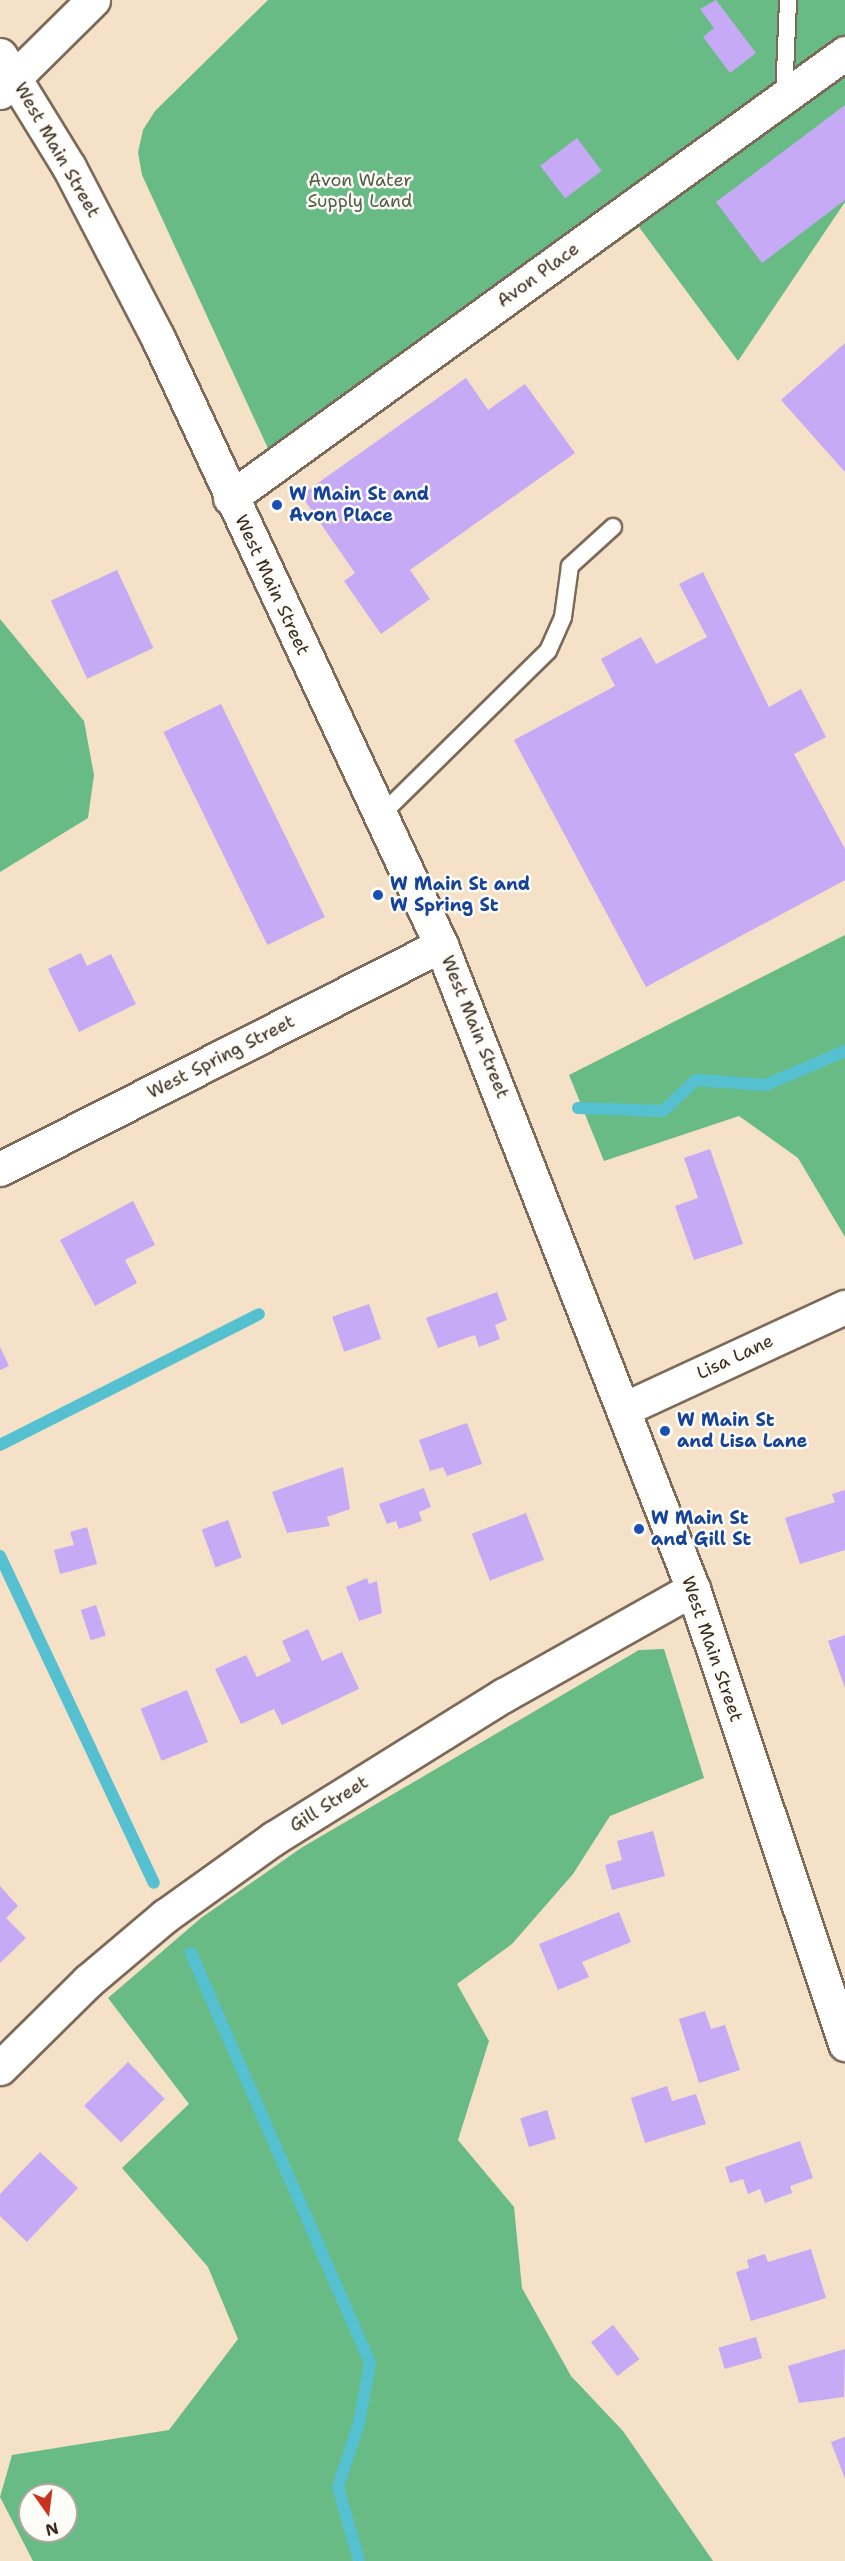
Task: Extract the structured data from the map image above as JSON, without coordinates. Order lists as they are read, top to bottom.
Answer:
{
  "streets": {
    "street": [
      "West Main Street",
      "Avon Place",
      "West Spring Street",
      "Lisa Lane",
      "Gill Street"
    ]
  },
  "crossings": [
    ["West Main Street", "Avon Place"],
    ["West Main Street", "West Spring Street"],
    ["West Main Street", "Lisa Lane"],
    ["West Main Street", "Gill Street"]
  ],
  "parks": ["Avon Water Supply Land"],
  "places": [
    "W Main St and Avon Place",
    "W Main St and W Spring St",
    "W Main St and Lisa Lane",
    "W Main St and Gill St"
  ],
  "north": "bottom"
}
